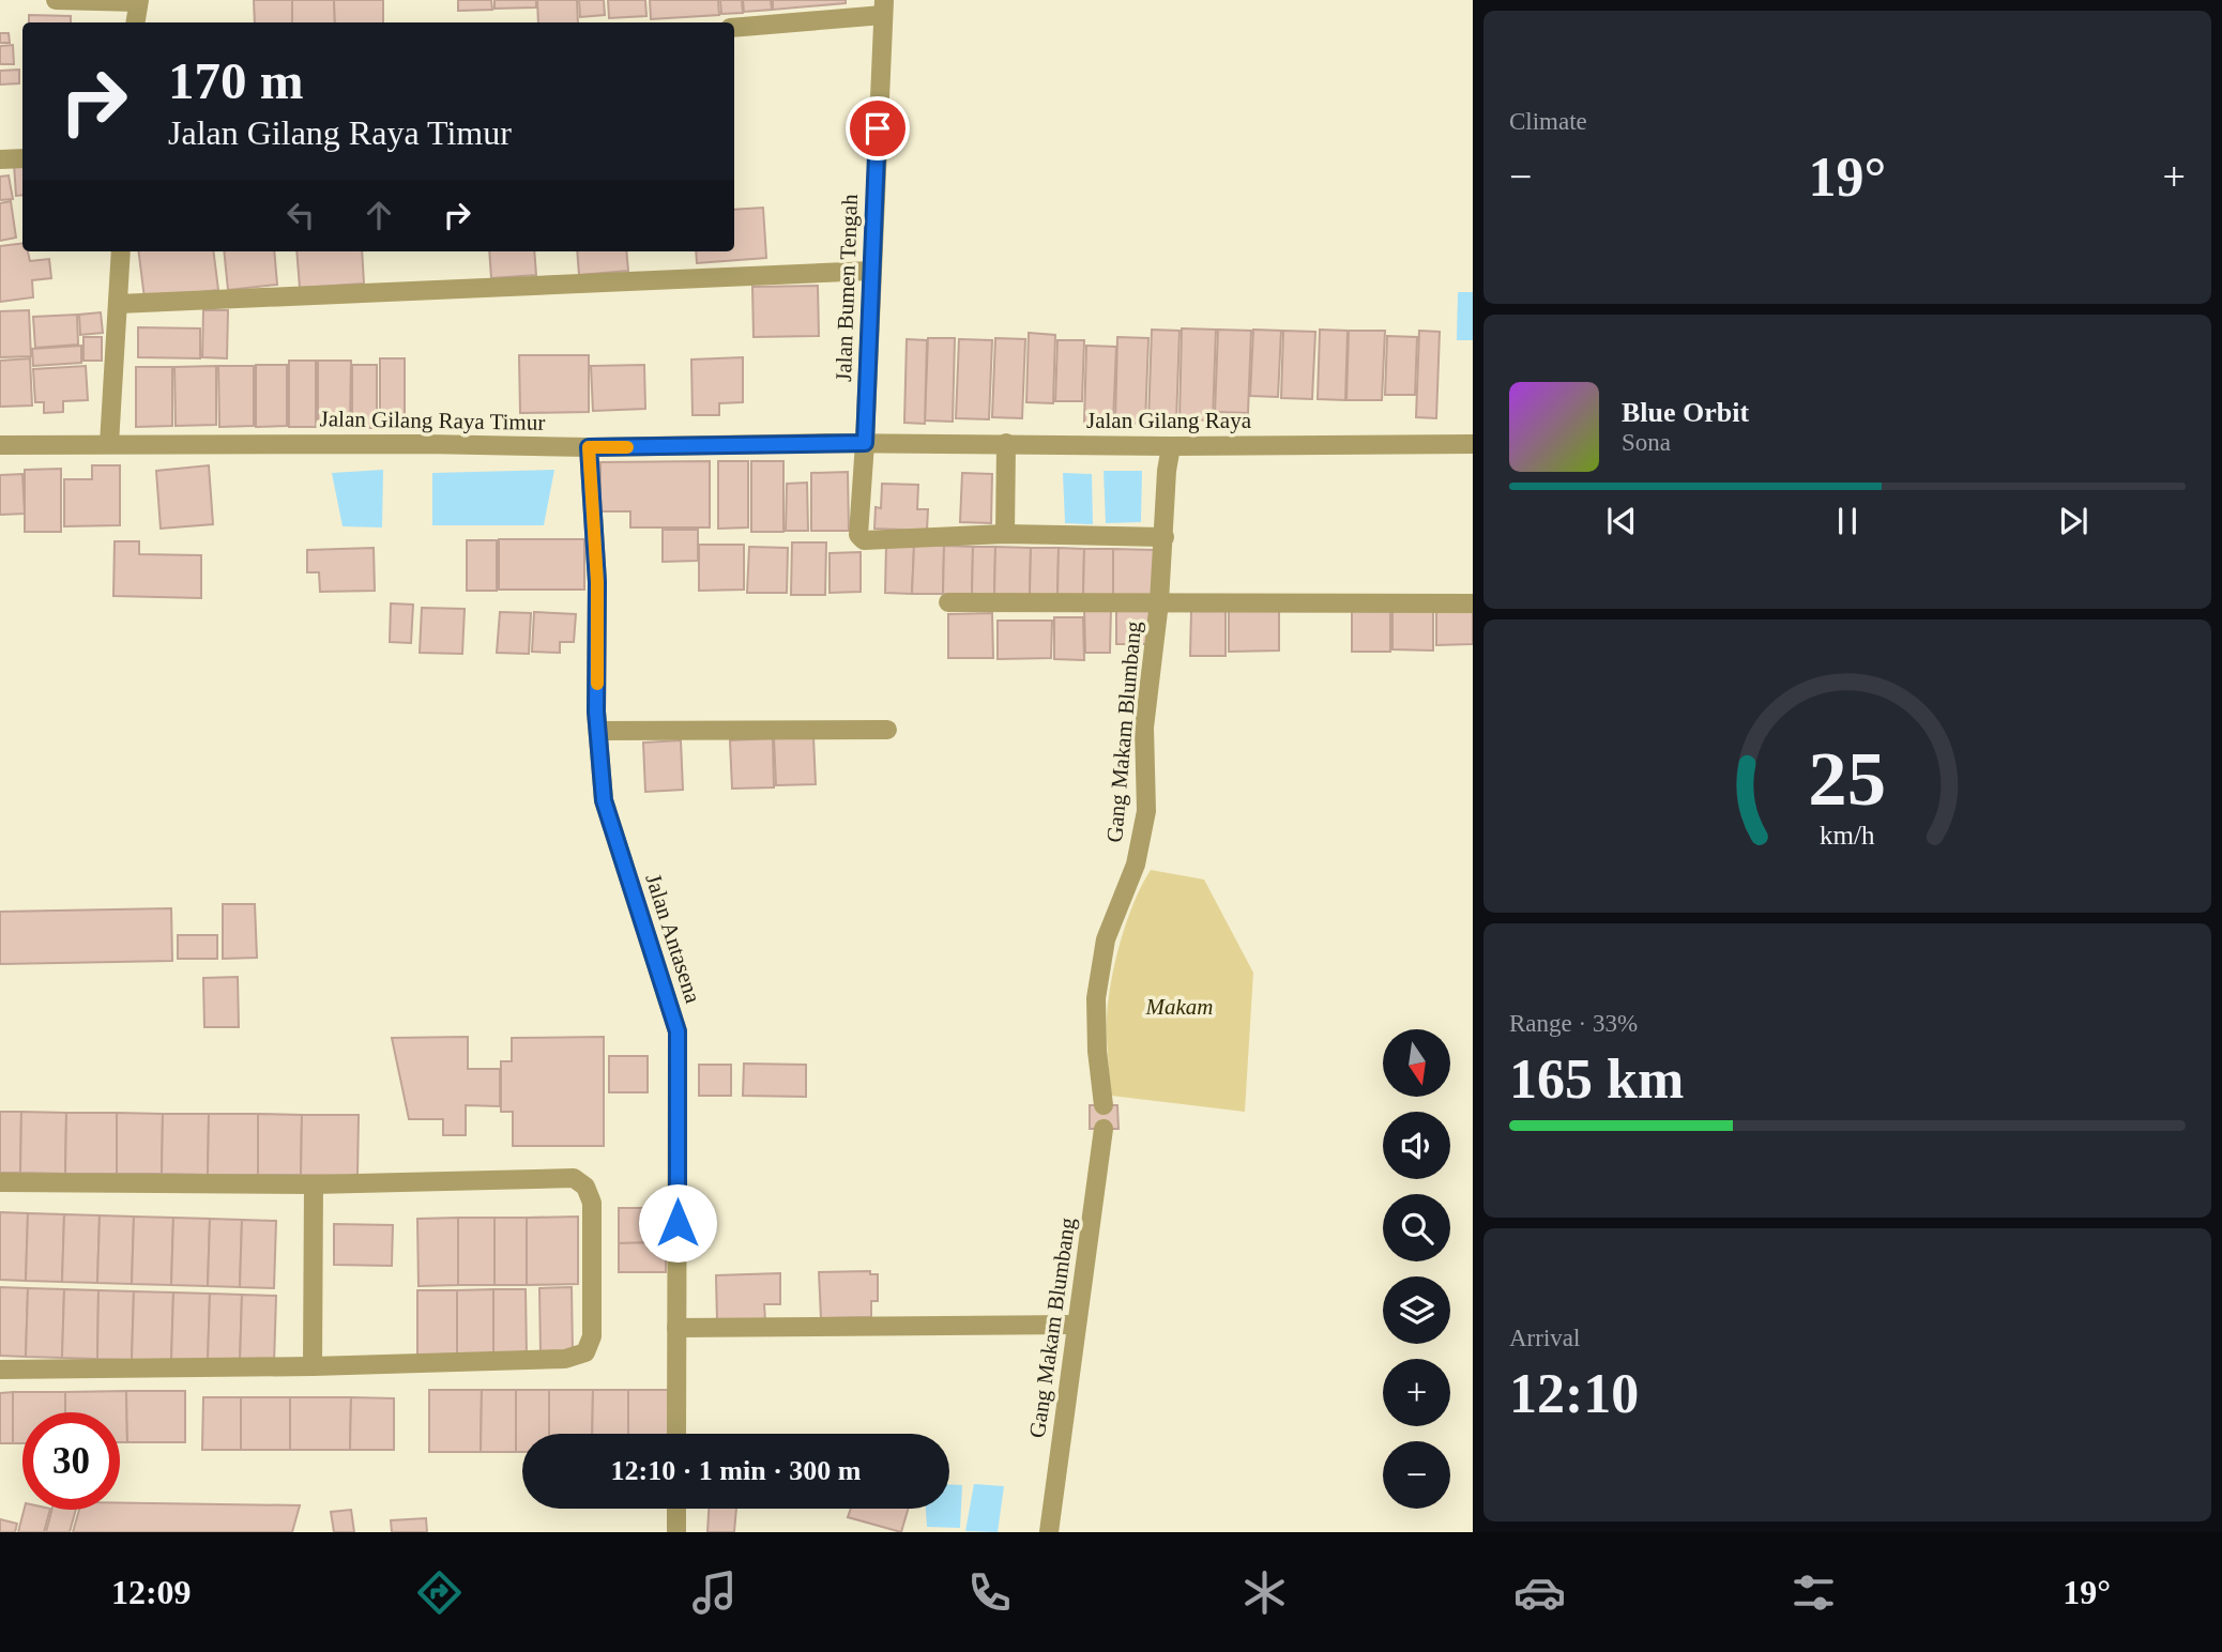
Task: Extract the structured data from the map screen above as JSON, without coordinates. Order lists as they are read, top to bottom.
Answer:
{
  "streets": {
    "street": [
      "Jalan Bumen Tengah",
      "Jalan Gilang Raya Timur",
      "Jalan Gilang Raya",
      "Gang Makam Blumbang",
      "Jalan Antasena"
    ]
  },
  "crossings": [
    ["Jalan Bumen Tengah", "Jalan Gilang Raya Timur"],
    ["Jalan Bumen Tengah", "Jalan Gilang Raya"],
    ["Jalan Gilang Raya Timur", "Jalan Gilang Raya"],
    ["Jalan Gilang Raya Timur", "Jalan Antasena"],
    ["Jalan Gilang Raya", "Gang Makam Blumbang"]
  ],
  "parks": ["Makam"],
  "north": "bottom",
  "page": {
    "tile": [
      "Climate",
      ["Range · 33%", "165 km"],
      ["Arrival", "12:10"]
    ],
    "turn": ["170 m", "Jalan Gilang Raya Timur"],
    "heat": ["−", "19°", "+"],
    "song": ["Blue Orbit", "Sona"],
    "map_buttons": ["+", "−"],
    "limit": "30",
    "trip": "12:10 · 1 min · 300 m",
    "tabs": ["12:09", "19°"],
    "gauge": ["25", "km/h"]
  }
}
